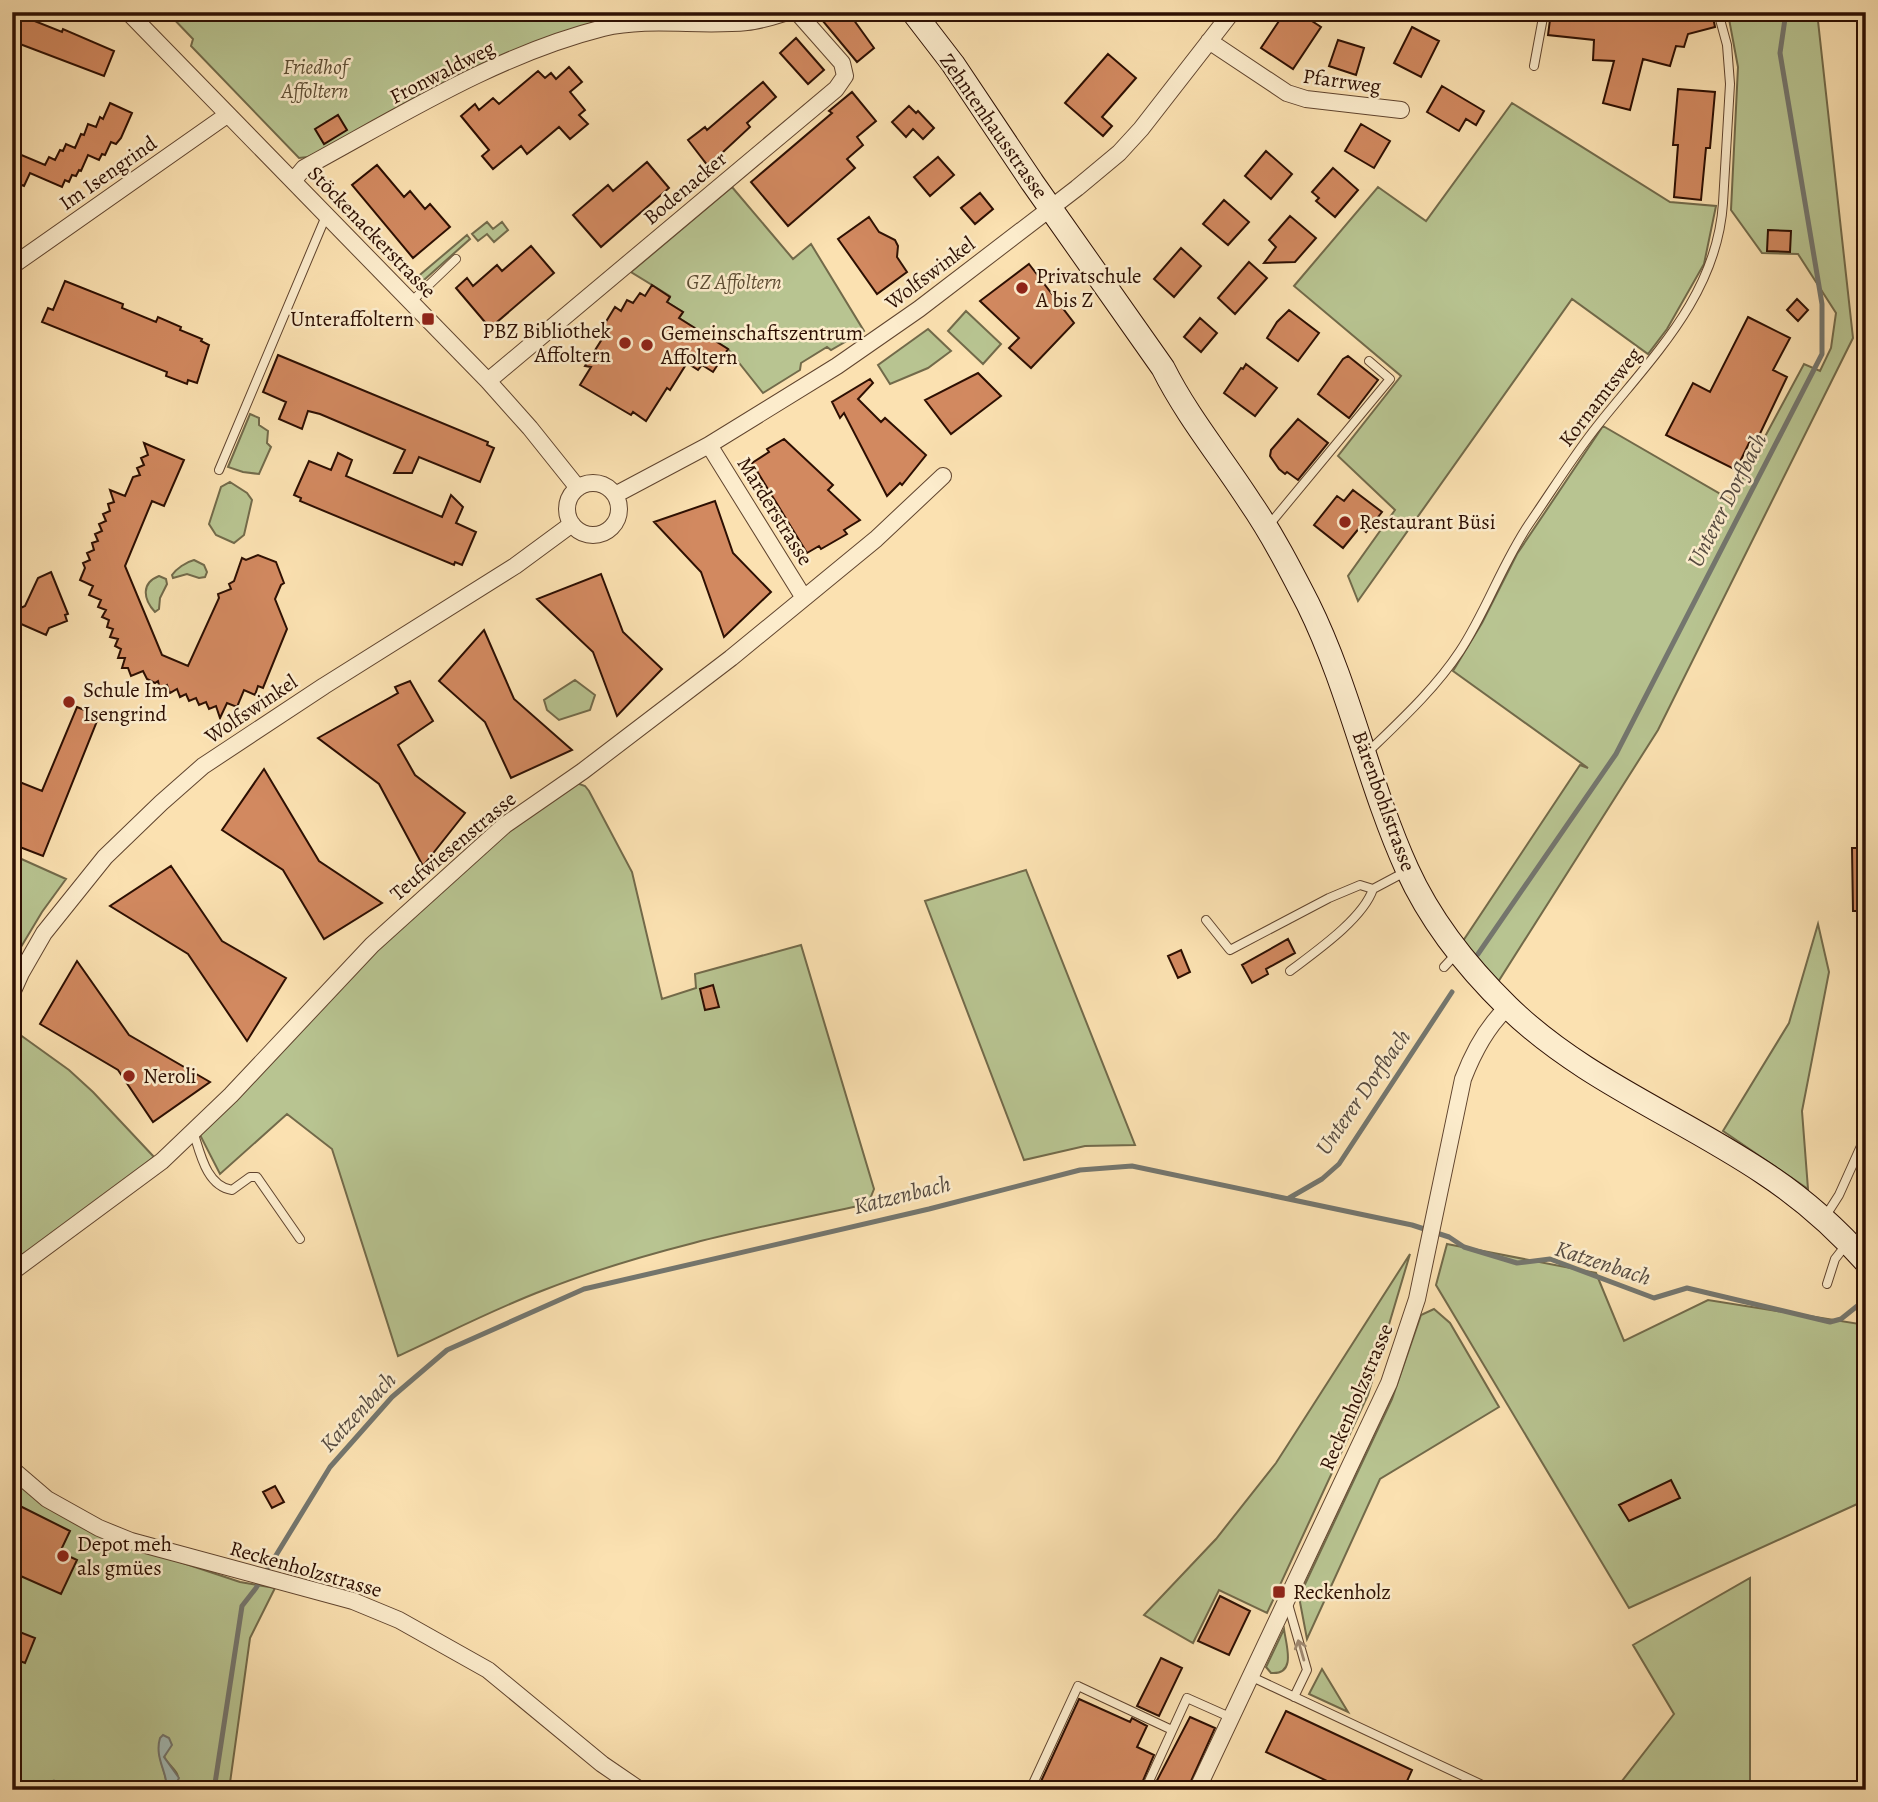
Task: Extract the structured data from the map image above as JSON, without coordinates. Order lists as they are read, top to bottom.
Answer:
{
  "streets": {
    "street": [
      "Fronwaldweg",
      "Pfarrweg",
      "Zehntenhausstrasse",
      "Im Isengrind",
      "Bodenacker",
      "Stöckenackerstrasse",
      "Wolfswinkel",
      "Marderstrasse",
      "Bärenbohlstrasse",
      "Teufwiesenstrasse",
      "Reckenholzstrasse"
    ],
    "lane": ["Kornamtsweg"]
  },
  "crossings": [
    ["Fronwaldweg", "Stöckenackerstrasse"],
    ["Pfarrweg", "Wolfswinkel"],
    ["Zehntenhausstrasse", "Wolfswinkel"],
    ["Zehntenhausstrasse", "Bärenbohlstrasse"],
    ["Im Isengrind", "Stöckenackerstrasse"],
    ["Bodenacker", "Stöckenackerstrasse"],
    ["Stöckenackerstrasse", "Wolfswinkel"],
    ["Wolfswinkel", "Marderstrasse"],
    ["Wolfswinkel", "Bärenbohlstrasse"],
    ["Kornamtsweg", "Bärenbohlstrasse"],
    ["Marderstrasse", "Teufwiesenstrasse"],
    ["Bärenbohlstrasse", "Reckenholzstrasse"]
  ],
  "water": ["Unterer Dorfbach", "Katzenbach"],
  "parks": ["Friedhof Affoltern", "GZ Affoltern"],
  "places": {
    "other": [
      "Privatschule A bis Z",
      "PBZ Bibliothek Affoltern",
      "Gemeinschaftszentrum Affoltern",
      "Restaurant Büsi",
      "Schule Im Isengrind",
      "Neroli",
      "Depot meh als gmües"
    ],
    "transit": ["Unteraffoltern", "Reckenholz"]
  }
}
